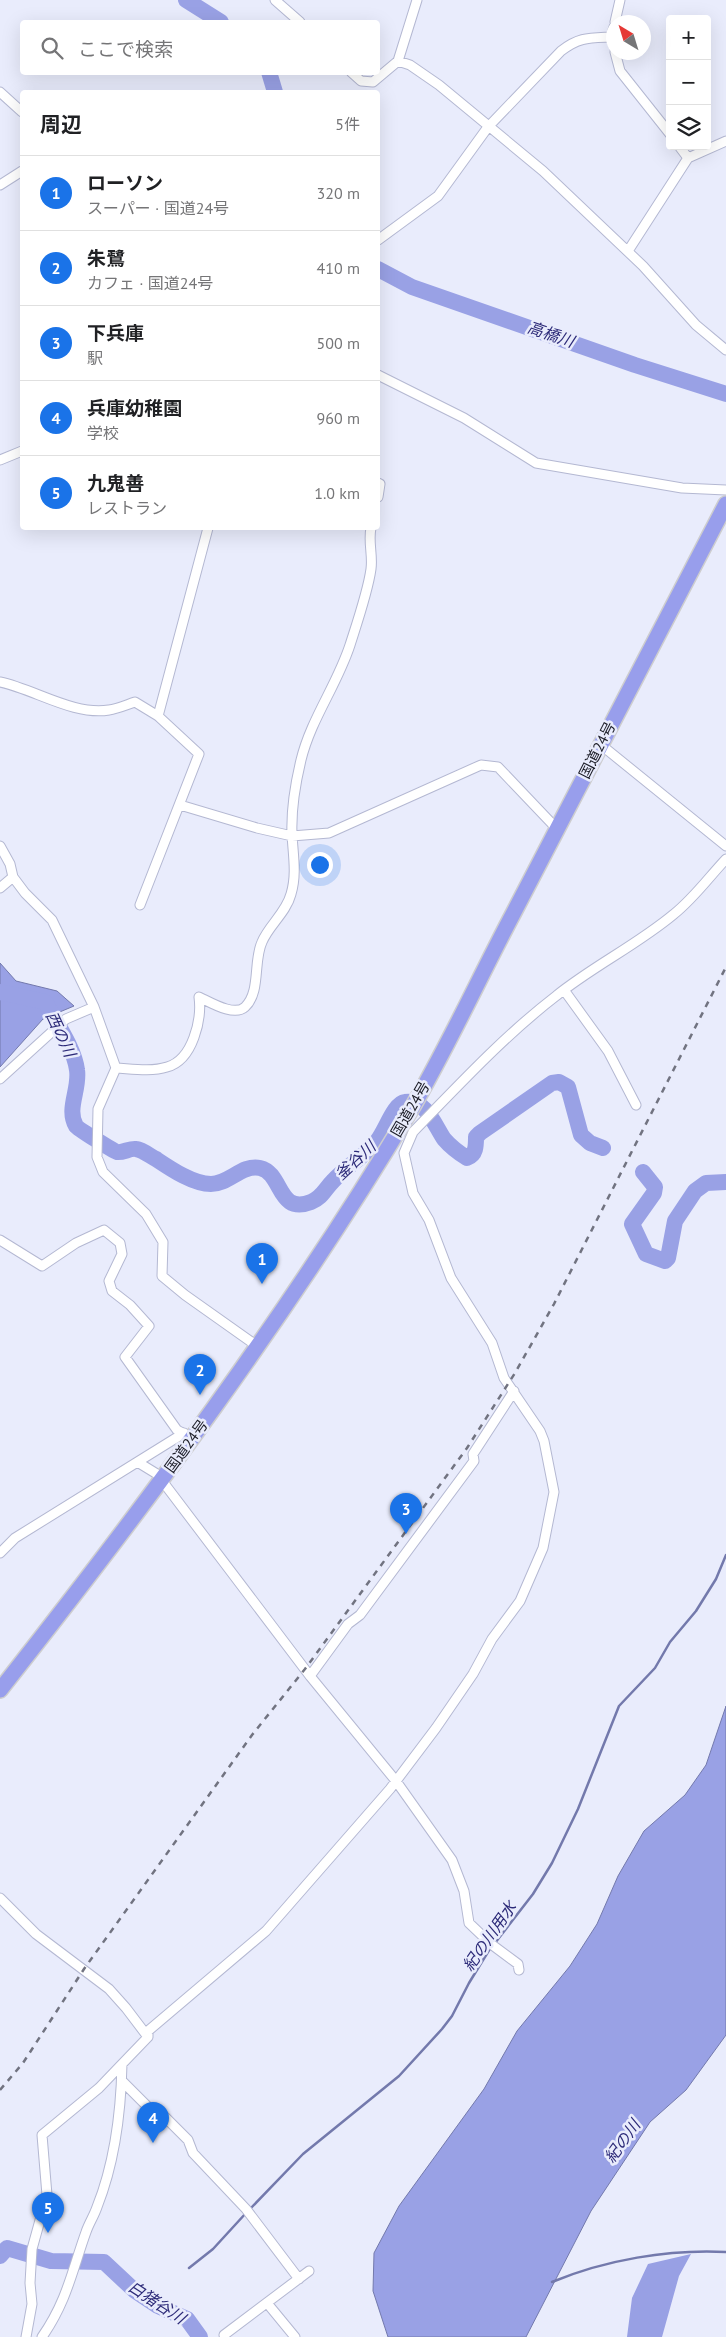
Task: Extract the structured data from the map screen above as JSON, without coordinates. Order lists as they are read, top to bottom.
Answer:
{
  "streets": {
    "highway": ["国道24号"]
  },
  "water": [
    "高橋川",
    "西の川",
    "釜谷川",
    "紀の川用水",
    "紀の川",
    "白猪谷川"
  ],
  "north": "top left",
  "page": {
    "map_buttons": ["+", "−"],
    "search": "ここで検索",
    "heading": ["周辺", "5件"],
    "list": [
      {
        "mark": "1",
        "name": "ローソン",
        "note": "スーパー · 国道24号",
        "value": "320 m"
      },
      {
        "mark": "2",
        "name": "朱鷺",
        "note": "カフェ · 国道24号",
        "value": "410 m"
      },
      {
        "mark": "3",
        "name": "下兵庫",
        "note": "駅",
        "value": "500 m"
      },
      {
        "mark": "4",
        "name": "兵庫幼稚園",
        "note": "学校",
        "value": "960 m"
      },
      {
        "mark": "5",
        "name": "九鬼善",
        "note": "レストラン",
        "value": "1.0 km"
      }
    ],
    "pins": [
      "1",
      "2",
      "3",
      "4",
      "5"
    ]
  }
}
